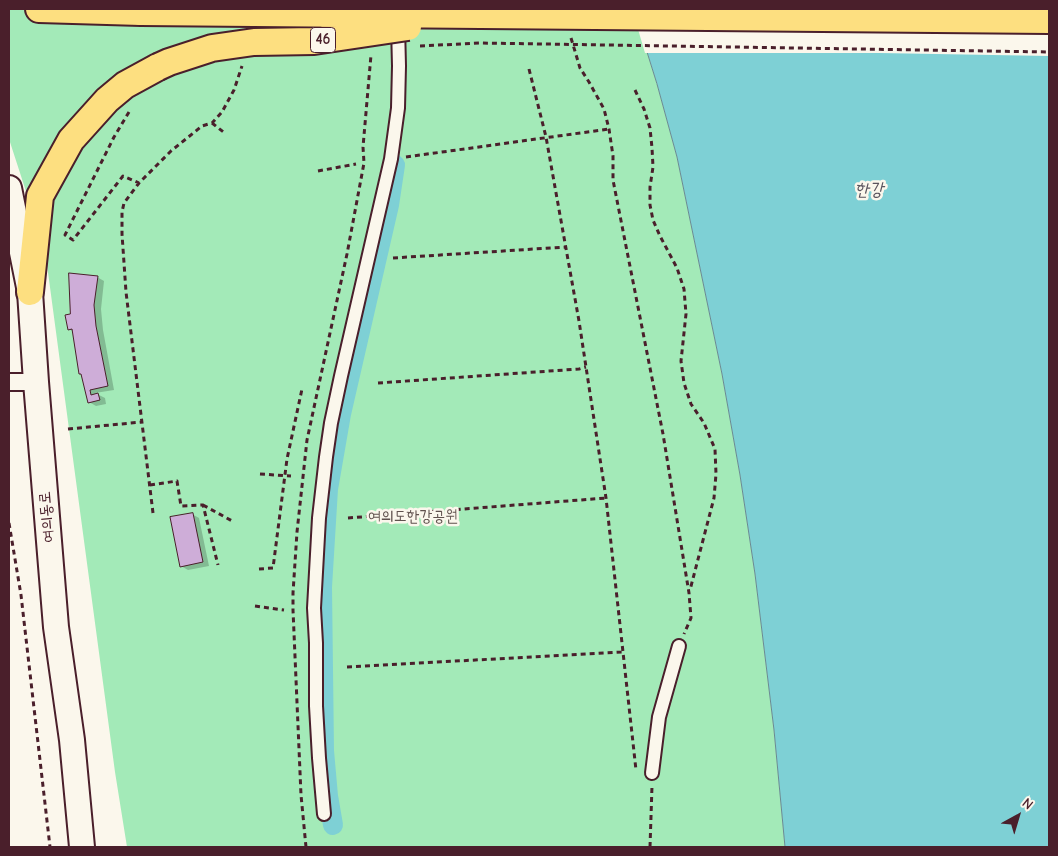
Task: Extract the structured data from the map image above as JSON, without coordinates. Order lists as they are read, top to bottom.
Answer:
{
  "streets": {
    "main road": ["46", "여의동로"]
  },
  "water": ["한강"],
  "parks": ["여의도한강공원"],
  "north": "top right"
}
